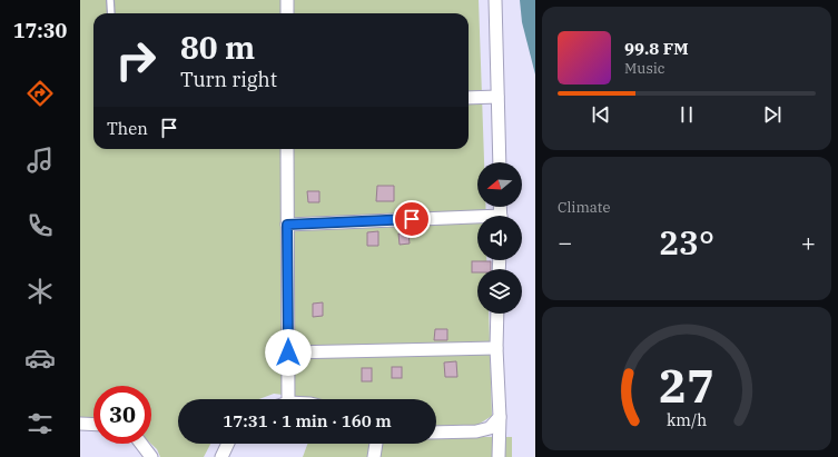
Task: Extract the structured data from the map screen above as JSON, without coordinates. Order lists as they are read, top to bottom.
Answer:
{
  "north": "left",
  "page": {
    "tabs": "17:30",
    "turn": ["80 m", "Turn right"],
    "song": ["99.8 FM", "Music"],
    "then": "Then",
    "tile": "Climate",
    "heat": ["−", "23°", "+"],
    "limit": "30",
    "trip": "17:31 · 1 min · 160 m",
    "gauge": ["27", "km/h"]
  }
}
